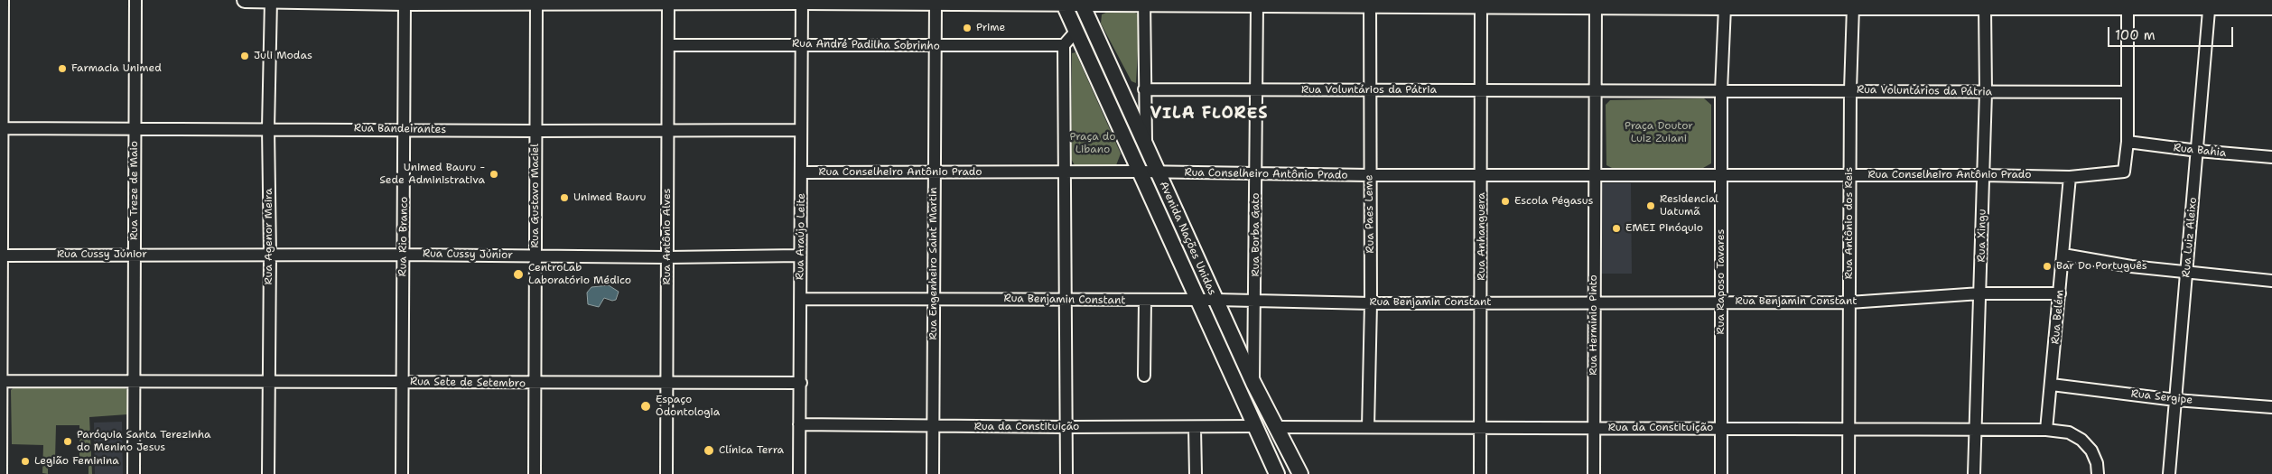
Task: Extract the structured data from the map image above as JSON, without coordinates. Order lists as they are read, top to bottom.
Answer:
{
  "streets": {
    "main road": ["Avenida Nações Unidas"],
    "street": [
      "Rua André Padilha Sobrinho",
      "Rua Voluntários da Pátria",
      "Rua Bandeirantes",
      "Rua Bahia",
      "Rua Conselheiro Antônio Prado",
      "Rua Treze de Maio",
      "Rua Gustavo Maciel",
      "Rua Paes Leme",
      "Rua Antônio dos Reis",
      "Rua Borba Gato",
      "Rua Xingu",
      "Rua Agenor Meira",
      "Rua Rio Branco",
      "Rua Antônio Alves",
      "Rua Araújo Leite",
      "Rua Anhanguera",
      "Rua Luiz Aleixo",
      "Rua Cussy Júnior",
      "Rua Engenheiro Saint Martin",
      "Rua Raposo Tavares",
      "Rua Benjamin Constant",
      "Rua Belém",
      "Rua Hermínio Pinto",
      "Rua Sete de Setembro",
      "Rua Sergipe",
      "Rua da Constituição"
    ]
  },
  "crossings": [
    ["Rua André Padilha Sobrinho", "Rua Antônio Alves"],
    ["Rua André Padilha Sobrinho", "Rua Araújo Leite"],
    ["Rua André Padilha Sobrinho", "Rua Engenheiro Saint Martin"],
    ["Rua Voluntários da Pátria", "Rua Paes Leme"],
    ["Rua Voluntários da Pátria", "Rua Antônio dos Reis"],
    ["Rua Voluntários da Pátria", "Rua Borba Gato"],
    ["Rua Voluntários da Pátria", "Rua Xingu"],
    ["Rua Voluntários da Pátria", "Rua Anhanguera"],
    ["Rua Voluntários da Pátria", "Rua Raposo Tavares"],
    ["Rua Bandeirantes", "Rua Treze de Maio"],
    ["Rua Bandeirantes", "Rua Gustavo Maciel"],
    ["Rua Bandeirantes", "Rua Agenor Meira"],
    ["Rua Bandeirantes", "Rua Rio Branco"],
    ["Rua Bandeirantes", "Rua Antônio Alves"],
    ["Rua Bandeirantes", "Rua Araújo Leite"],
    ["Rua Bahia", "Rua Conselheiro Antônio Prado"],
    ["Rua Bahia", "Rua Luiz Aleixo"],
    ["Rua Conselheiro Antônio Prado", "Rua Paes Leme"],
    ["Rua Conselheiro Antônio Prado", "Rua Antônio dos Reis"],
    ["Rua Conselheiro Antônio Prado", "Rua Borba Gato"],
    ["Rua Conselheiro Antônio Prado", "Rua Xingu"],
    ["Rua Conselheiro Antônio Prado", "Rua Araújo Leite"],
    ["Rua Conselheiro Antônio Prado", "Rua Anhanguera"],
    ["Rua Conselheiro Antônio Prado", "Avenida Nações Unidas"],
    ["Rua Conselheiro Antônio Prado", "Rua Engenheiro Saint Martin"],
    ["Rua Conselheiro Antônio Prado", "Rua Raposo Tavares"],
    ["Rua Conselheiro Antônio Prado", "Rua Belém"],
    ["Rua Conselheiro Antônio Prado", "Rua Hermínio Pinto"],
    ["Rua Treze de Maio", "Rua Cussy Júnior"],
    ["Rua Treze de Maio", "Rua Sete de Setembro"],
    ["Rua Gustavo Maciel", "Rua Cussy Júnior"],
    ["Rua Gustavo Maciel", "Rua Sete de Setembro"],
    ["Rua Paes Leme", "Rua Benjamin Constant"],
    ["Rua Paes Leme", "Rua da Constituição"],
    ["Rua Antônio dos Reis", "Rua Benjamin Constant"],
    ["Rua Antônio dos Reis", "Rua da Constituição"],
    ["Rua Borba Gato", "Avenida Nações Unidas"],
    ["Rua Borba Gato", "Rua Benjamin Constant"],
    ["Rua Xingu", "Rua Benjamin Constant"],
    ["Rua Xingu", "Rua da Constituição"],
    ["Rua Agenor Meira", "Rua Cussy Júnior"],
    ["Rua Agenor Meira", "Rua Sete de Setembro"],
    ["Rua Rio Branco", "Rua Cussy Júnior"],
    ["Rua Rio Branco", "Rua Sete de Setembro"],
    ["Rua Antônio Alves", "Rua Cussy Júnior"],
    ["Rua Antônio Alves", "Rua Sete de Setembro"],
    ["Rua Araújo Leite", "Rua Cussy Júnior"],
    ["Rua Araújo Leite", "Rua Benjamin Constant"],
    ["Rua Araújo Leite", "Rua Sete de Setembro"],
    ["Rua Araújo Leite", "Rua da Constituição"],
    ["Rua Anhanguera", "Rua Benjamin Constant"],
    ["Rua Anhanguera", "Rua da Constituição"],
    ["Rua Luiz Aleixo", "Rua Sergipe"],
    ["Avenida Nações Unidas", "Rua Benjamin Constant"],
    ["Avenida Nações Unidas", "Rua da Constituição"],
    ["Rua Engenheiro Saint Martin", "Rua Benjamin Constant"],
    ["Rua Engenheiro Saint Martin", "Rua da Constituição"],
    ["Rua Raposo Tavares", "Rua Benjamin Constant"],
    ["Rua Raposo Tavares", "Rua da Constituição"],
    ["Rua Benjamin Constant", "Rua Belém"],
    ["Rua Benjamin Constant", "Rua Hermínio Pinto"],
    ["Rua Belém", "Rua Sergipe"],
    ["Rua Belém", "Rua da Constituição"],
    ["Rua Hermínio Pinto", "Rua da Constituição"]
  ],
  "districts": ["VILA FLORES"],
  "parks": ["Praça Doutor Luiz Zuiani", "Praça do Libano"],
  "places": [
    "Prime",
    "Juli Modas",
    "Farmacia Unimed",
    "Unimed Bauru - Sede Administrativa",
    "Unimed Bauru",
    "Escola Pégasus",
    "Residencial Uatumã",
    "EMEI Pinóquio",
    "Bar Do Português",
    "CentroLab Laboratório Médico",
    "Espaço Odontologia",
    "Paróquia Santa Terezinha do Menino Jesus",
    "Clínica Terra",
    "Legião Feminina"
  ],
  "scale_bar": "100 m"
}
